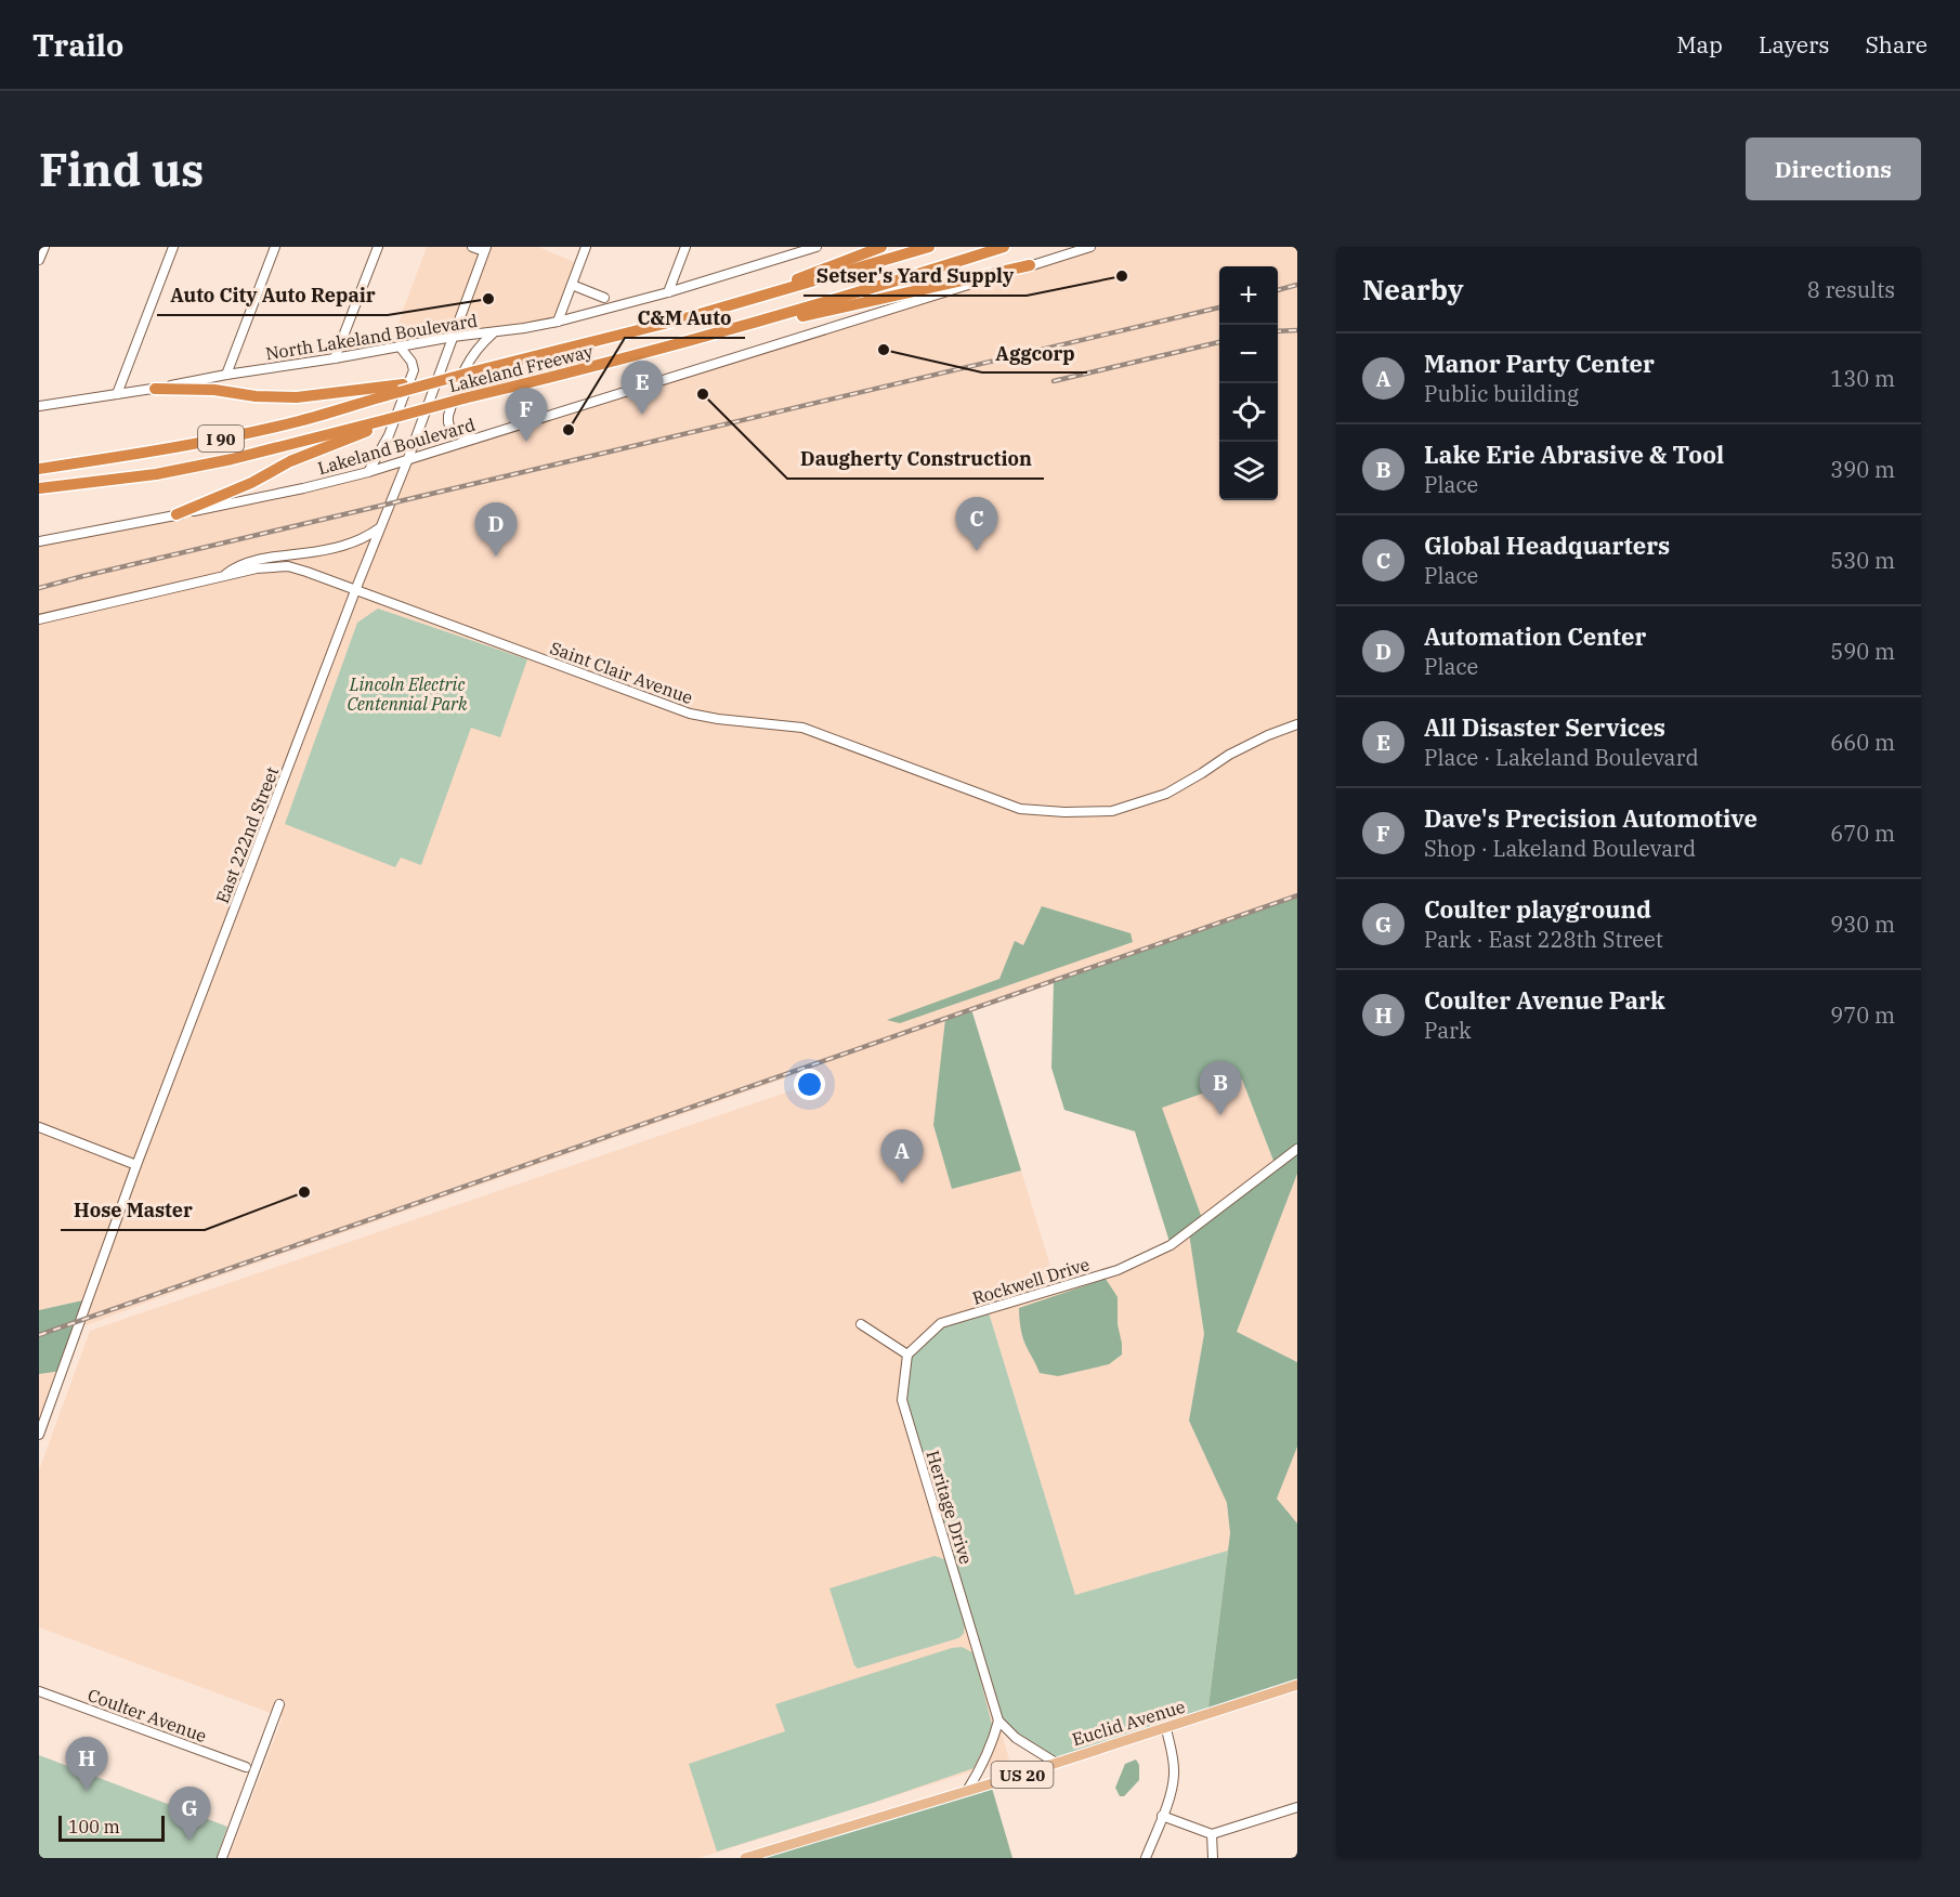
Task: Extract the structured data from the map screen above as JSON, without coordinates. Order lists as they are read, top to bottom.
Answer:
{
  "streets": {
    "highway": ["Lakeland Freeway", "I 90"],
    "main road": ["Euclid Avenue", "US 20"],
    "street": [
      "North Lakeland Boulevard",
      "Lakeland Boulevard",
      "Saint Clair Avenue",
      "East 222nd Street",
      "Rockwell Drive",
      "Heritage Drive",
      "Coulter Avenue"
    ]
  },
  "crossings": [
    ["North Lakeland Boulevard", "East 222nd Street"],
    ["Lakeland Freeway", "I 90"],
    ["Lakeland Boulevard", "East 222nd Street"],
    ["Saint Clair Avenue", "East 222nd Street"],
    ["Rockwell Drive", "Heritage Drive"]
  ],
  "parks": ["Lincoln Electric Centennial Park"],
  "places": [
    "Setser's Yard Supply",
    "Auto City Auto Repair",
    "Aggcorp",
    "Daugherty Construction",
    "C&M Auto",
    "Hose Master"
  ],
  "scale_bar": "100 m",
  "page": {
    "header": "Trailo",
    "nav": ["Map", "Layers", "Share"],
    "buttons": "Directions",
    "title": "Find us",
    "heading": ["Nearby", "8 results"],
    "map_buttons": ["+", "−"],
    "list": [
      {
        "mark": "A",
        "name": "Manor Party Center",
        "note": "Public building",
        "value": "130 m"
      },
      {
        "mark": "B",
        "name": "Lake Erie Abrasive & Tool",
        "note": "Place",
        "value": "390 m"
      },
      {
        "mark": "C",
        "name": "Global Headquarters",
        "note": "Place",
        "value": "530 m"
      },
      {
        "mark": "D",
        "name": "Automation Center",
        "note": "Place",
        "value": "590 m"
      },
      {
        "mark": "E",
        "name": "All Disaster Services",
        "note": "Place · Lakeland Boulevard",
        "value": "660 m"
      },
      {
        "mark": "F",
        "name": "Dave's Precision Automotive",
        "note": "Shop · Lakeland Boulevard",
        "value": "670 m"
      },
      {
        "mark": "G",
        "name": "Coulter playground",
        "note": "Park · East 228th Street",
        "value": "930 m"
      },
      {
        "mark": "H",
        "name": "Coulter Avenue Park",
        "note": "Park",
        "value": "970 m"
      }
    ],
    "pins": [
      "E",
      "F",
      "C",
      "D",
      "B",
      "A",
      "H",
      "G"
    ],
    "scale": "100 m"
  }
}
